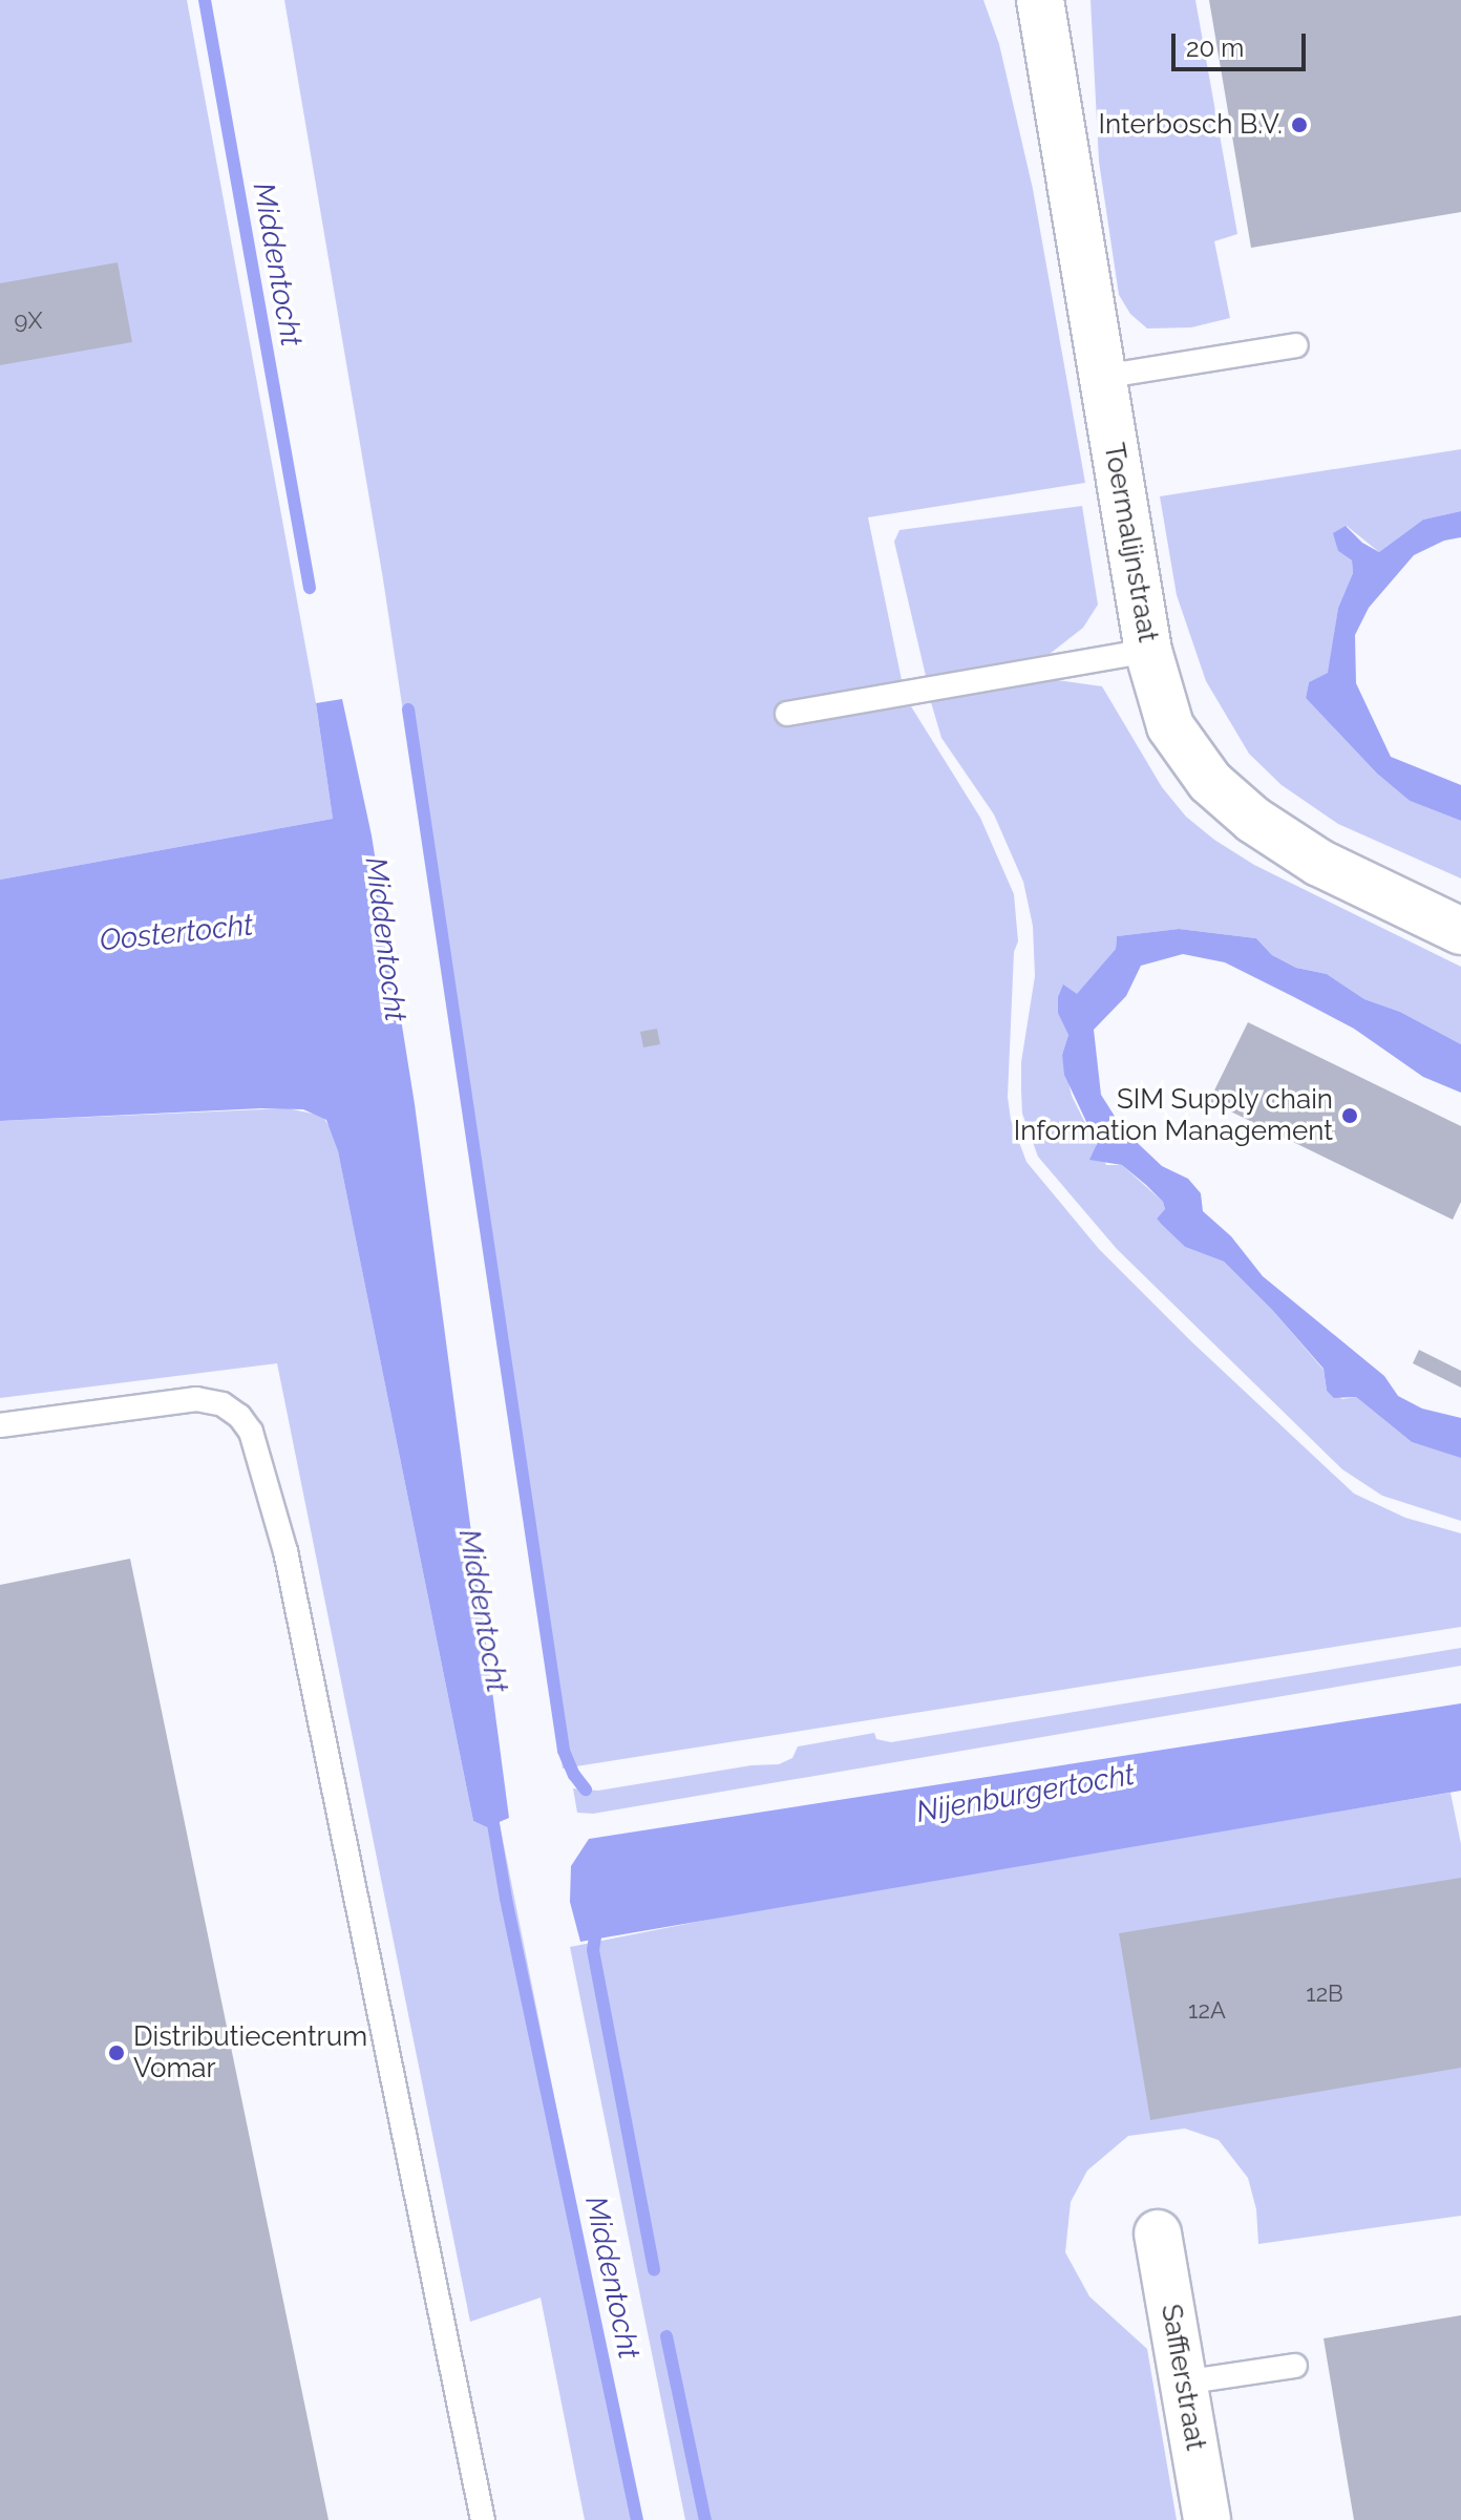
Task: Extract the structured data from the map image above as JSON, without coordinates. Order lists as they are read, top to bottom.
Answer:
{
  "streets": {
    "street": ["Toermalijnstraat", "Saffierstraat"]
  },
  "water": ["Middentocht", "Oostertocht", "Nijenburgertocht"],
  "places": ["Interbosch B.V.", "SIM Supply chain Information Management", "Distributiecentrum Vomar"],
  "house_numbers": ["9X", "12B", "12A"],
  "scale_bar": "20 m"
}
